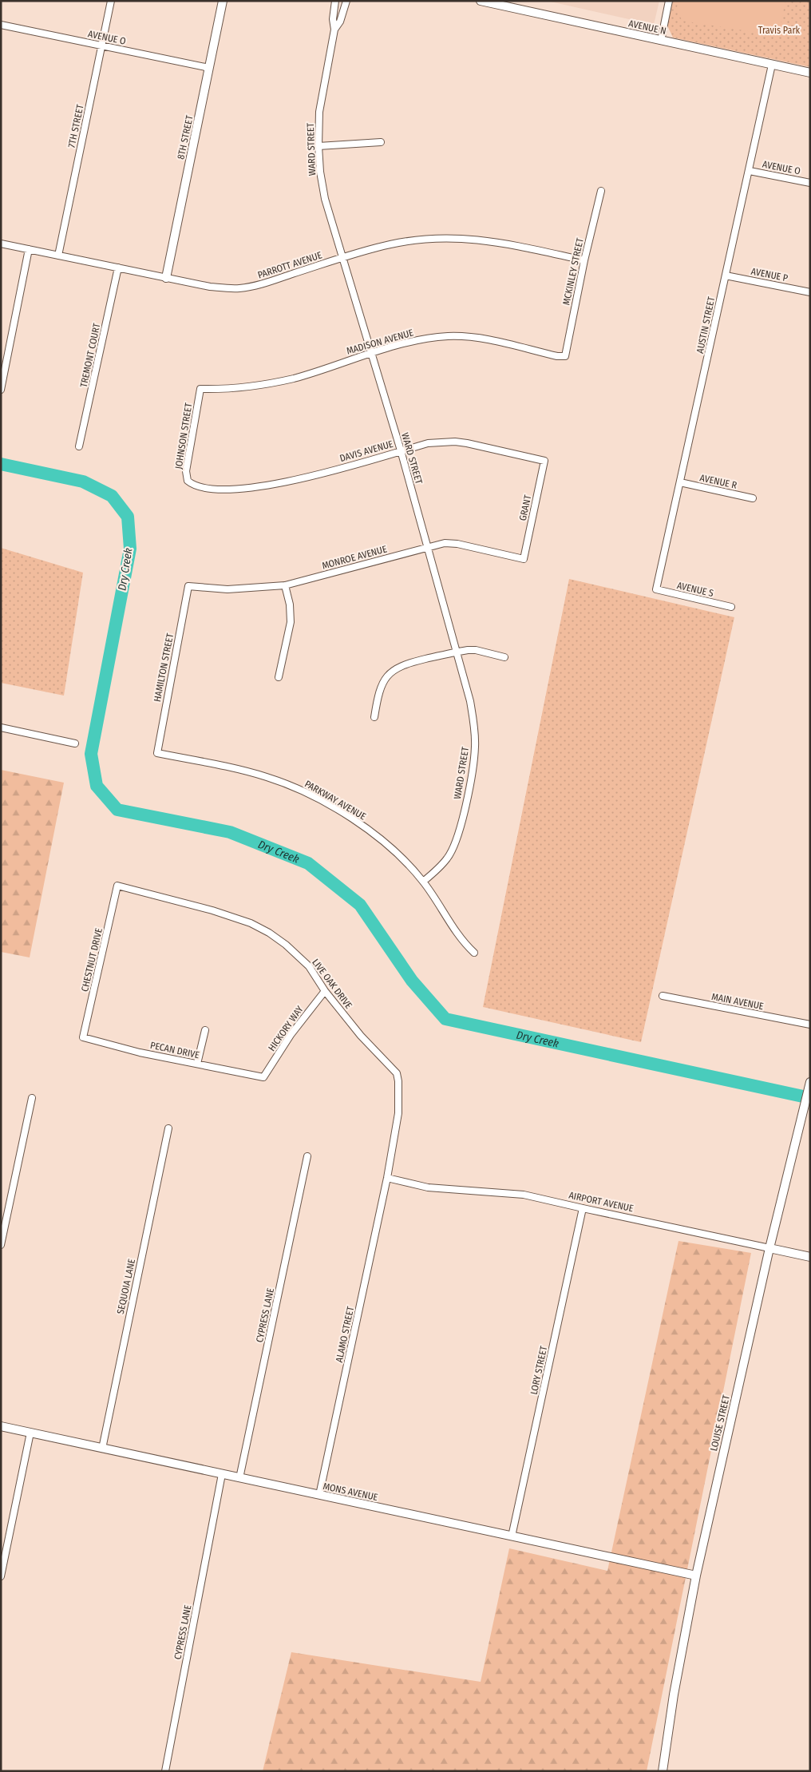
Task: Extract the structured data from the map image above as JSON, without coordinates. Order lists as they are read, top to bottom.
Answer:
{
  "streets": {
    "street": [
      "AVENUE N",
      "AVENUE O",
      "7TH STREET",
      "8TH STREET",
      "WARD STREET",
      "PARROTT AVENUE",
      "MCKINLEY STREET",
      "AVENUE P",
      "AUSTIN STREET",
      "MADISON AVENUE",
      "TREMONT COURT",
      "JOHNSON STREET",
      "DAVIS AVENUE",
      "AVENUE R",
      "GRANT",
      "MONROE AVENUE",
      "AVENUE S",
      "HAMILTON STREET",
      "PARKWAY AVENUE",
      "CHESTNUT DRIVE",
      "LIVE OAK DRIVE",
      "MAIN AVENUE",
      "HICKORY WAY",
      "PECAN DRIVE",
      "AIRPORT AVENUE",
      "SEQUOIA LANE",
      "CYPRESS LANE",
      "ALAMO STREET",
      "LORY STREET",
      "LOUISE STREET",
      "MONS AVENUE"
    ]
  },
  "crossings": [
    ["AVENUE N", "AUSTIN STREET"],
    ["AVENUE O", "7TH STREET"],
    ["AVENUE O", "8TH STREET"],
    ["AVENUE O", "AUSTIN STREET"],
    ["7TH STREET", "PARROTT AVENUE"],
    ["8TH STREET", "PARROTT AVENUE"],
    ["WARD STREET", "PARROTT AVENUE"],
    ["WARD STREET", "MADISON AVENUE"],
    ["WARD STREET", "DAVIS AVENUE"],
    ["WARD STREET", "MONROE AVENUE"],
    ["WARD STREET", "PARKWAY AVENUE"],
    ["PARROTT AVENUE", "MCKINLEY STREET"],
    ["PARROTT AVENUE", "TREMONT COURT"],
    ["MCKINLEY STREET", "MADISON AVENUE"],
    ["AVENUE P", "AUSTIN STREET"],
    ["AUSTIN STREET", "AVENUE R"],
    ["AUSTIN STREET", "AVENUE S"],
    ["MADISON AVENUE", "JOHNSON STREET"],
    ["JOHNSON STREET", "DAVIS AVENUE"],
    ["DAVIS AVENUE", "GRANT"],
    ["GRANT", "MONROE AVENUE"],
    ["MONROE AVENUE", "HAMILTON STREET"],
    ["HAMILTON STREET", "PARKWAY AVENUE"],
    ["CHESTNUT DRIVE", "LIVE OAK DRIVE"],
    ["CHESTNUT DRIVE", "PECAN DRIVE"],
    ["LIVE OAK DRIVE", "HICKORY WAY"],
    ["LIVE OAK DRIVE", "AIRPORT AVENUE"],
    ["LIVE OAK DRIVE", "ALAMO STREET"],
    ["HICKORY WAY", "PECAN DRIVE"],
    ["AIRPORT AVENUE", "ALAMO STREET"],
    ["AIRPORT AVENUE", "LORY STREET"],
    ["AIRPORT AVENUE", "LOUISE STREET"],
    ["SEQUOIA LANE", "MONS AVENUE"],
    ["CYPRESS LANE", "MONS AVENUE"],
    ["ALAMO STREET", "MONS AVENUE"],
    ["LORY STREET", "MONS AVENUE"],
    ["LOUISE STREET", "MONS AVENUE"]
  ],
  "water": ["Dry Creek"],
  "parks": ["Travis Park"]
}
